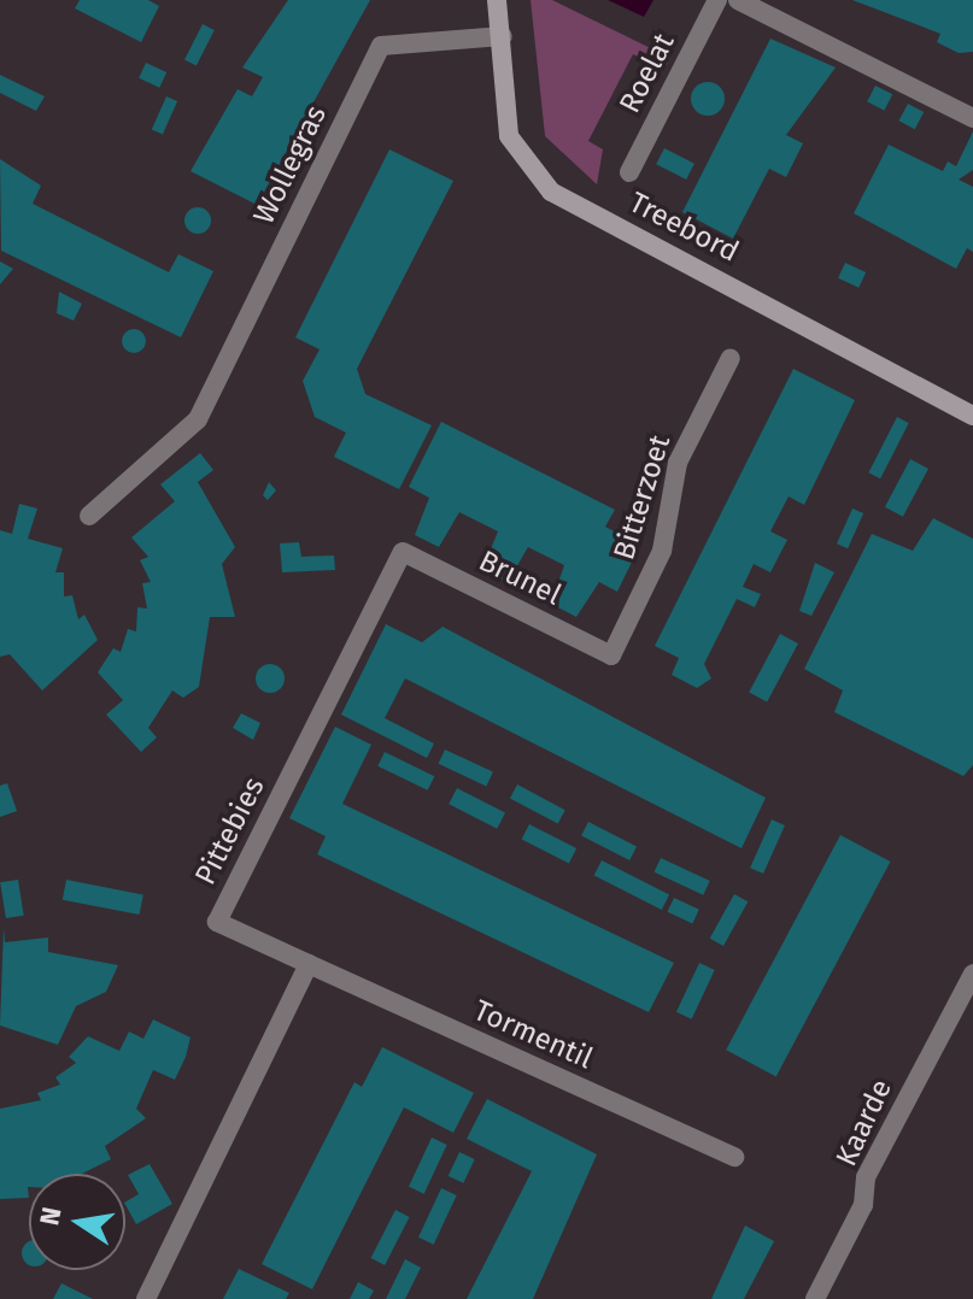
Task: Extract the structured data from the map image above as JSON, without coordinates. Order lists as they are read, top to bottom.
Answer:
{
  "streets": {
    "street": [
      "Roelat",
      "Wollegras",
      "Treebord",
      "Bitterzoet",
      "Brunel",
      "Pittebies",
      "Tormentil",
      "Kaarde"
    ]
  },
  "crossings": [
    ["Wollegras", "Treebord"],
    ["Bitterzoet", "Brunel"],
    ["Brunel", "Pittebies"],
    ["Pittebies", "Tormentil"]
  ],
  "north": "left"
}
